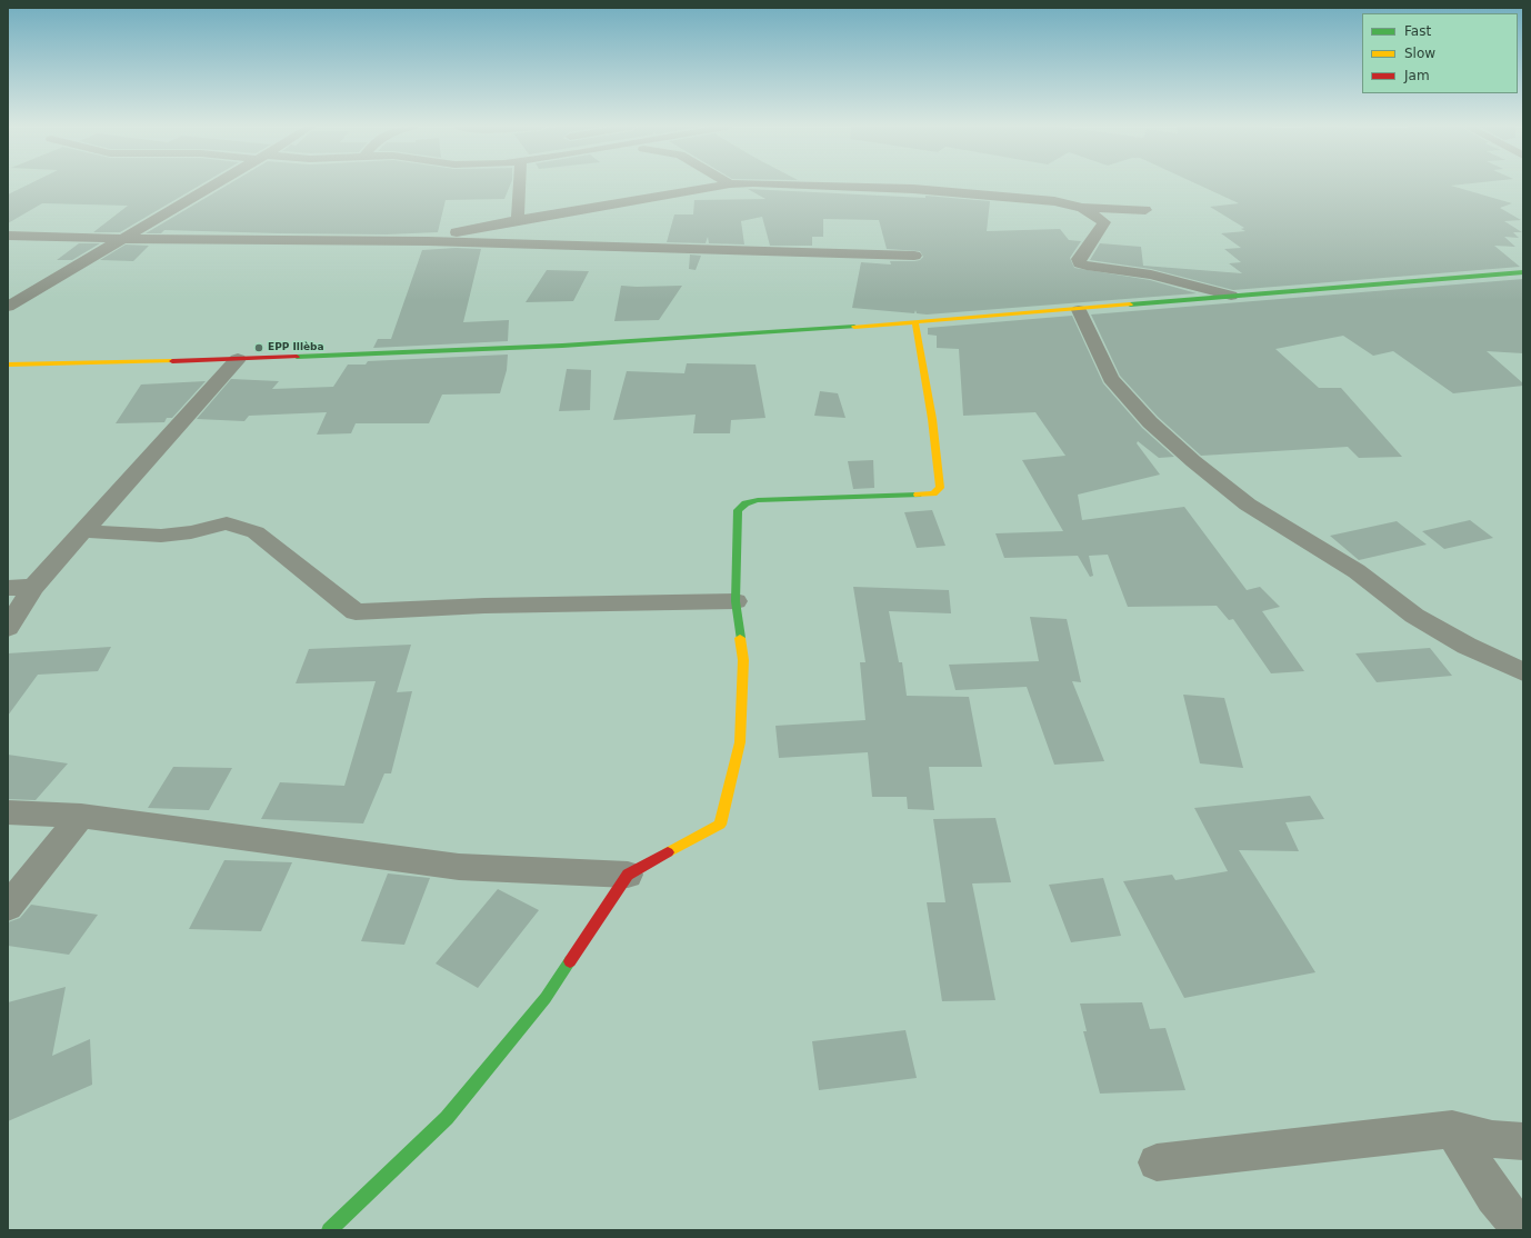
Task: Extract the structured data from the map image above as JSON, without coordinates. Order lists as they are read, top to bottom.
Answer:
{
  "places": ["EPP Illèba"],
  "legend": ["Fast", "Slow", "Jam"]
}
